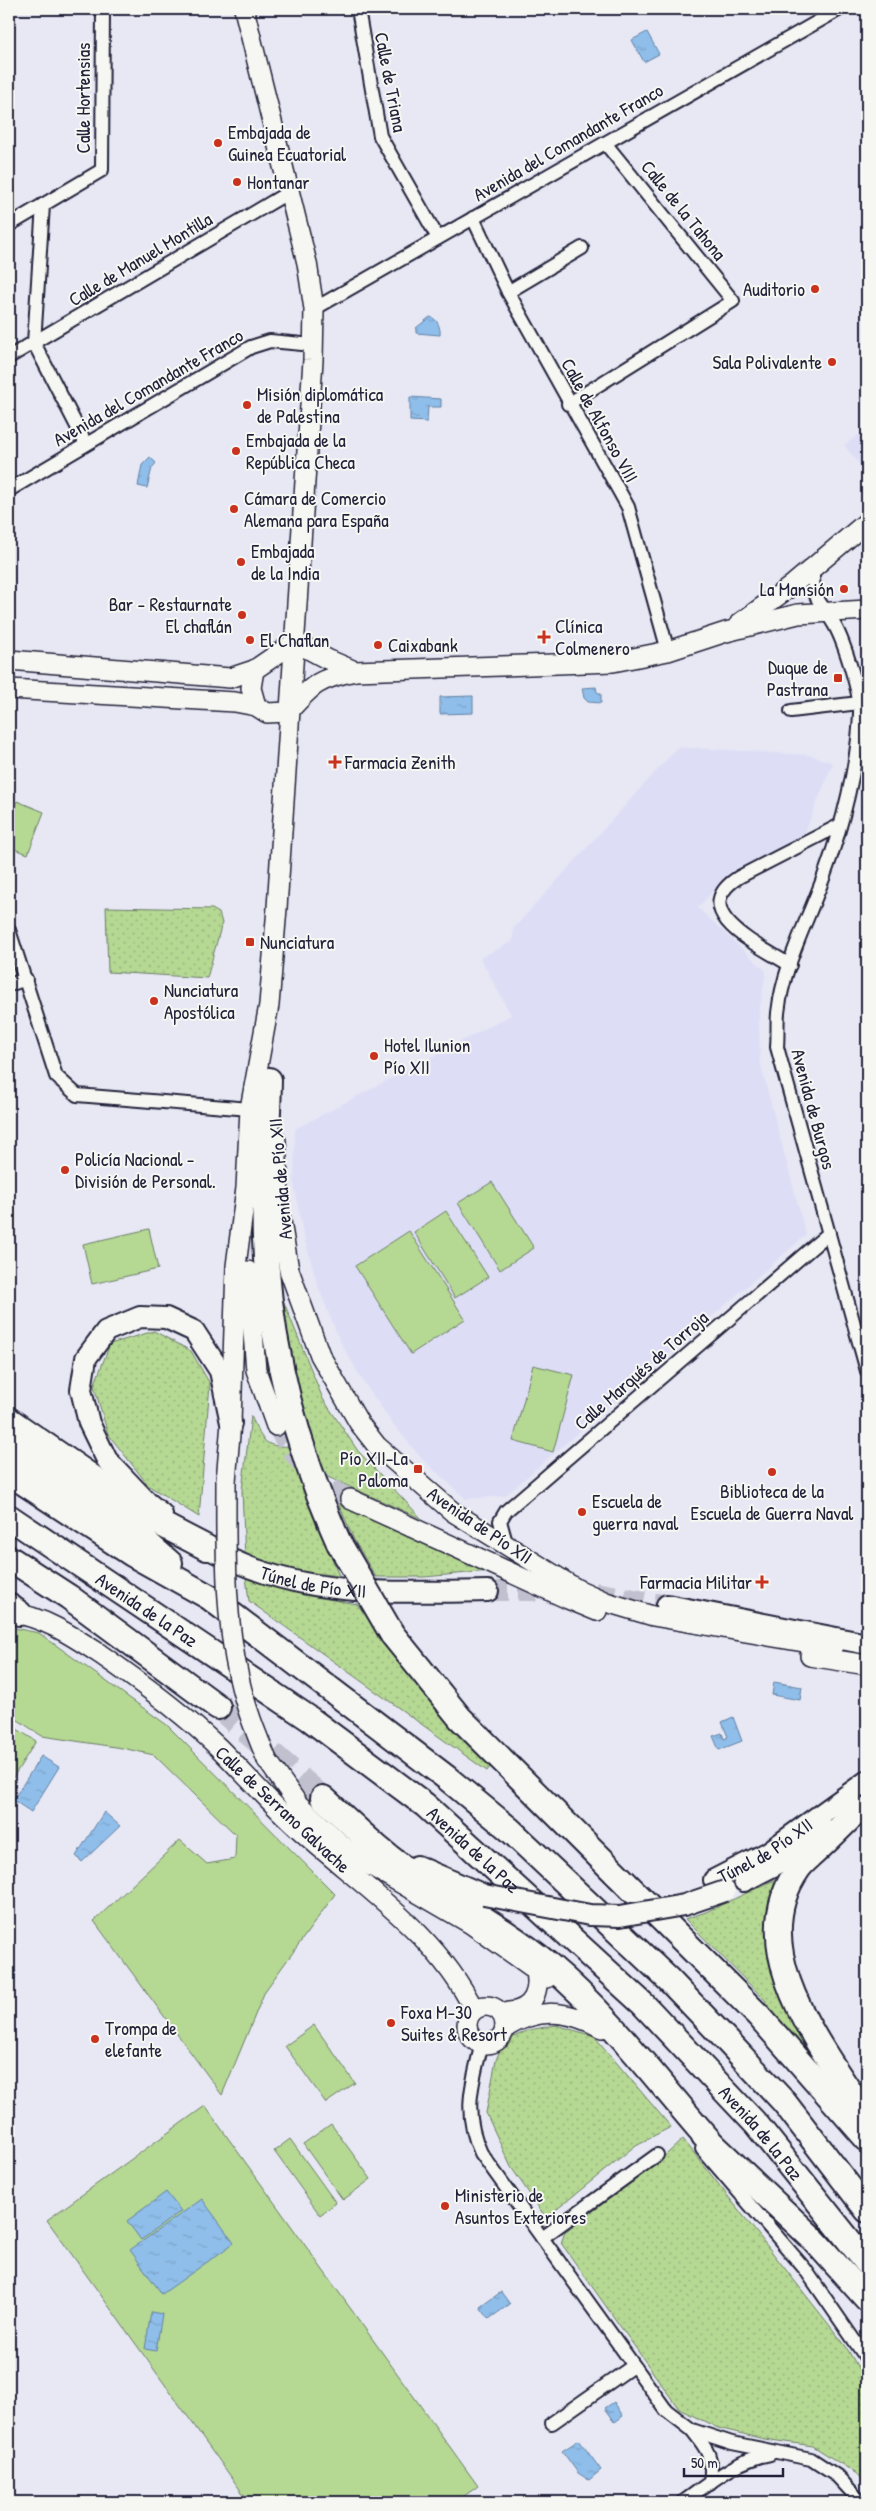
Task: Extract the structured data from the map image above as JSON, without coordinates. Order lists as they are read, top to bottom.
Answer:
{
  "streets": {
    "highway": ["Avenida de la Paz"],
    "main road": ["Avenida de Pío XII", "Túnel de Pío XII", "Calle de Serrano Galvache"],
    "street": [
      "Calle de Triana",
      "Calle Hortensias",
      "Avenida del Comandante Franco",
      "Calle de la Tahona",
      "Calle de Manuel Montilla",
      "Calle de Alfonso VIII",
      "Avenida de Burgos",
      "Calle Marqués de Torroja"
    ]
  },
  "crossings": [
    ["Calle de Triana", "Avenida del Comandante Franco"],
    ["Avenida del Comandante Franco", "Calle de la Tahona"],
    ["Avenida del Comandante Franco", "Calle de Alfonso VIII"],
    ["Avenida del Comandante Franco", "Avenida de Pío XII"],
    ["Calle de la Tahona", "Calle de Alfonso VIII"],
    ["Calle de Manuel Montilla", "Avenida de Pío XII"],
    ["Avenida de Burgos", "Calle Marqués de Torroja"],
    ["Avenida de Pío XII", "Calle Marqués de Torroja"],
    ["Avenida de Pío XII", "Túnel de Pío XII"]
  ],
  "places": {
    "other": [
      "Embajada de Guinea Ecuatorial",
      "Hontanar",
      "Auditorio",
      "Sala Polivalente",
      "Misión diplomática de Palestina",
      "Embajada de la República Checa",
      "Cámara de Comercio Alemana para España",
      "Embajada de la India",
      "La Mansión",
      "Bar - Restaurnate El chaflán",
      "El Chaflan",
      "Caixabank",
      "Nunciatura Apostólica",
      "Hotel Ilunion Pío XII",
      "Policía Nacional - División de Personal.",
      "Biblioteca de la Escuela de Guerra Naval",
      "Escuela de guerra naval",
      "Foxa M-30 Suites & Resort",
      "Trompa de elefante",
      "Ministerio de Asuntos Exteriores"
    ],
    "health": ["Clínica Colmenero", "Farmacia Zenith", "Farmacia Militar"],
    "transit": ["Duque de Pastrana", "Nunciatura", "Pío XII-La Paloma"]
  },
  "scale_bar": "50 m"
}
